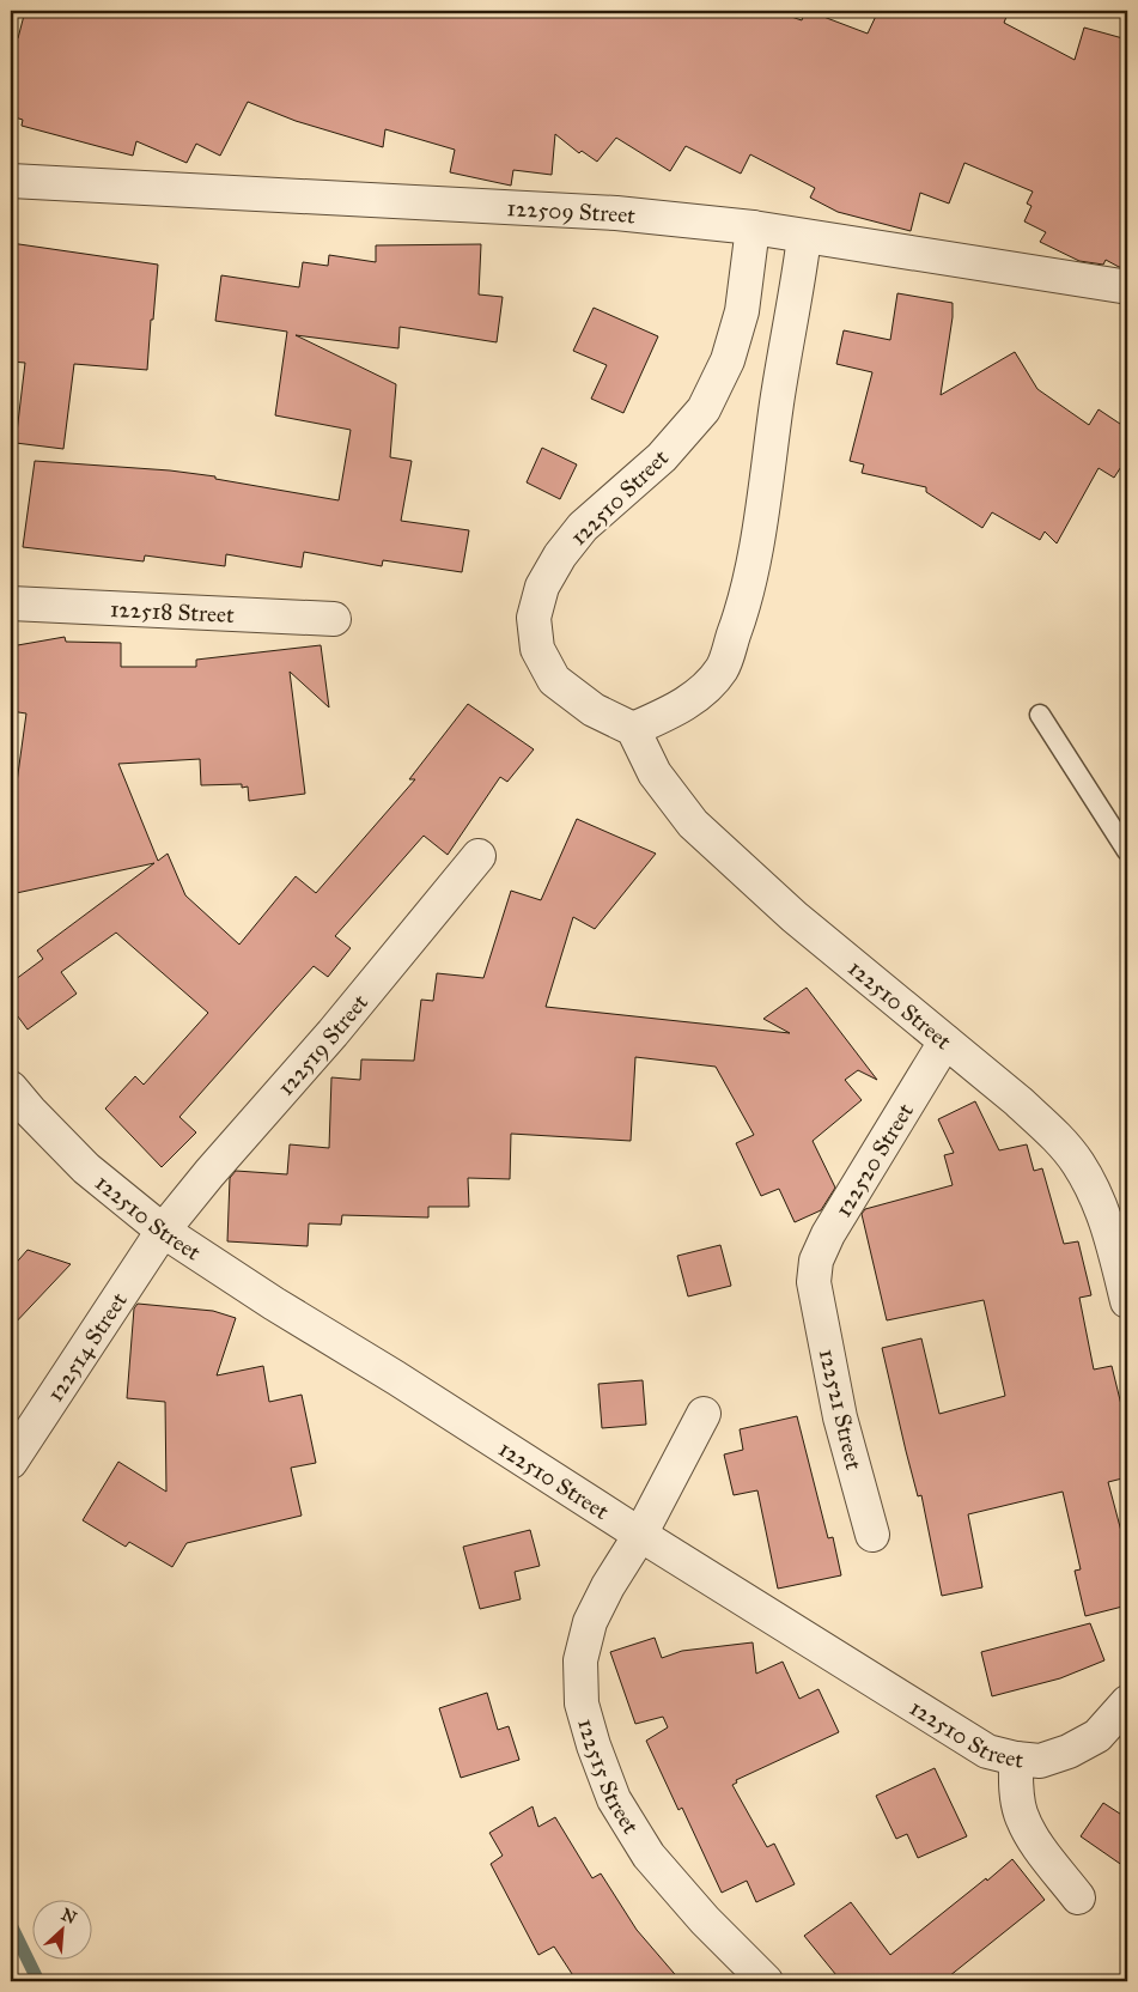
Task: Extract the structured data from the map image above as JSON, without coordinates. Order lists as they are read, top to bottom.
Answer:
{
  "streets": {
    "street": [
      "122509 Street",
      "122510 Street",
      "122518 Street",
      "122519 Street",
      "122520 Street",
      "122514 Street",
      "122521 Street",
      "122515 Street"
    ]
  },
  "crossings": [
    ["122509 Street", "122510 Street"],
    ["122510 Street", "122519 Street"],
    ["122510 Street", "122520 Street"],
    ["122510 Street", "122514 Street"],
    ["122510 Street", "122515 Street"],
    ["122519 Street", "122514 Street"],
    ["122520 Street", "122521 Street"]
  ],
  "north": "top right"
}
